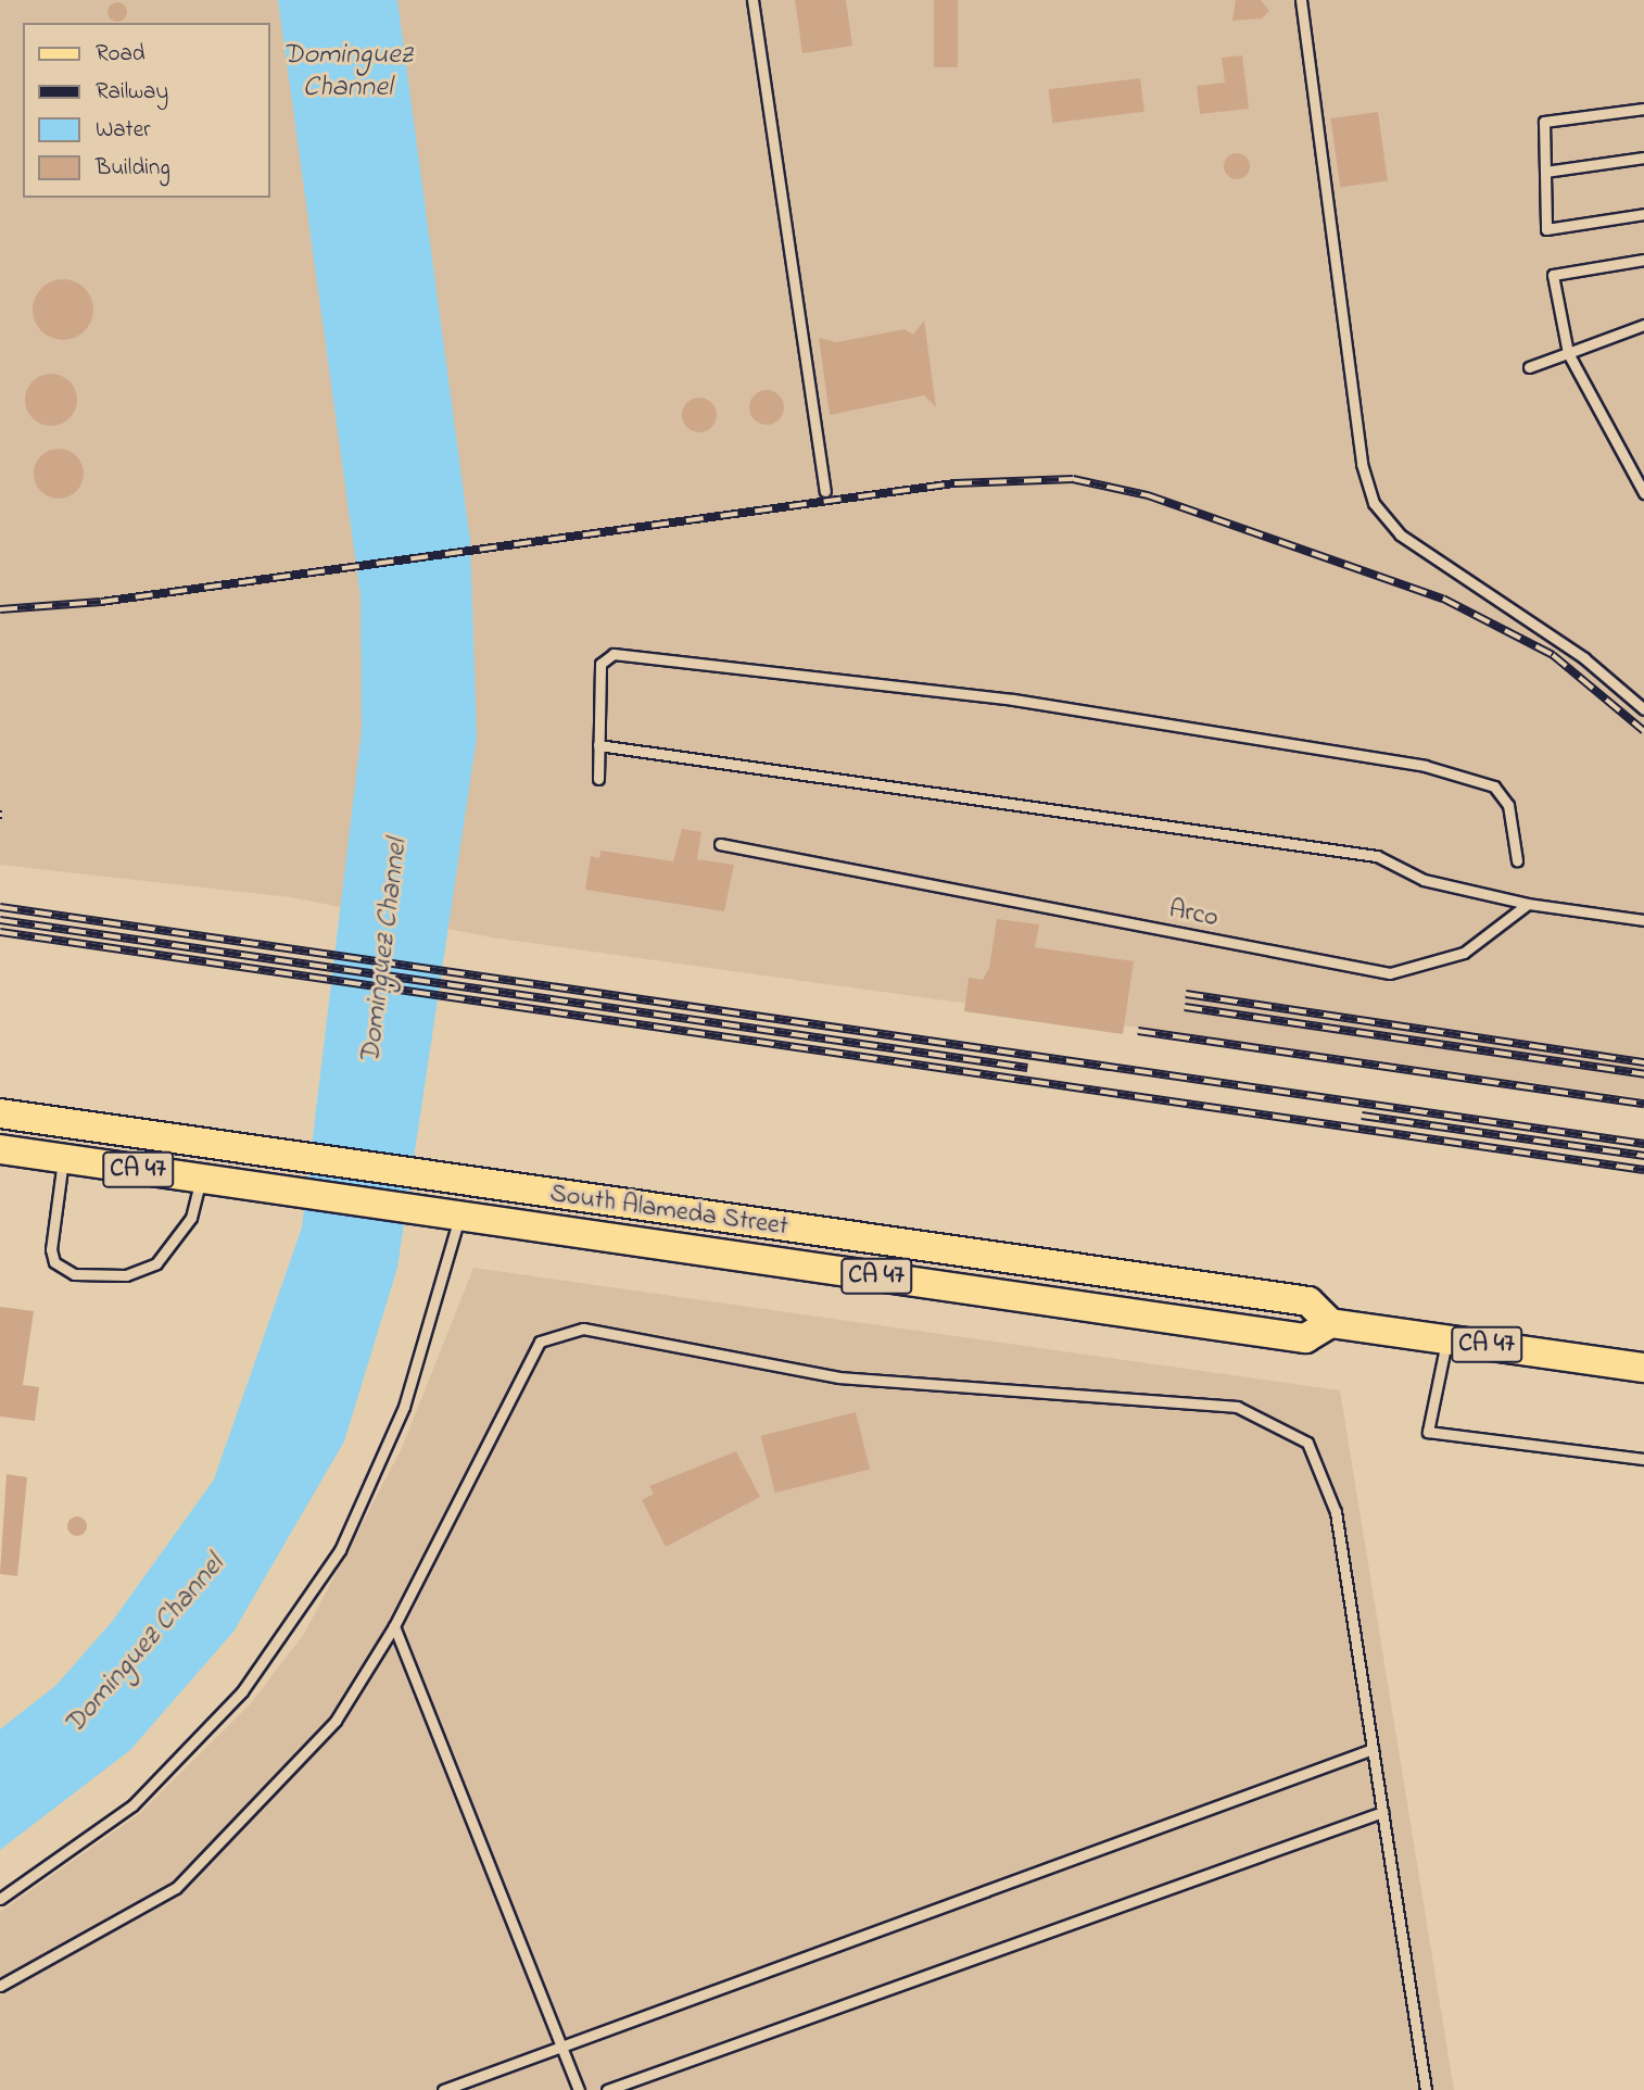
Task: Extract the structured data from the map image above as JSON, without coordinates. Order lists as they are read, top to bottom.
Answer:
{
  "streets": {
    "main road": ["CA 47", "South Alameda Street"],
    "lane": ["Arco"]
  },
  "crossings": [
    ["CA 47", "South Alameda Street"]
  ],
  "water": ["Dominguez Channel"],
  "legend": [
    "Road",
    "Railway",
    "Water",
    "Building"
  ]
}
